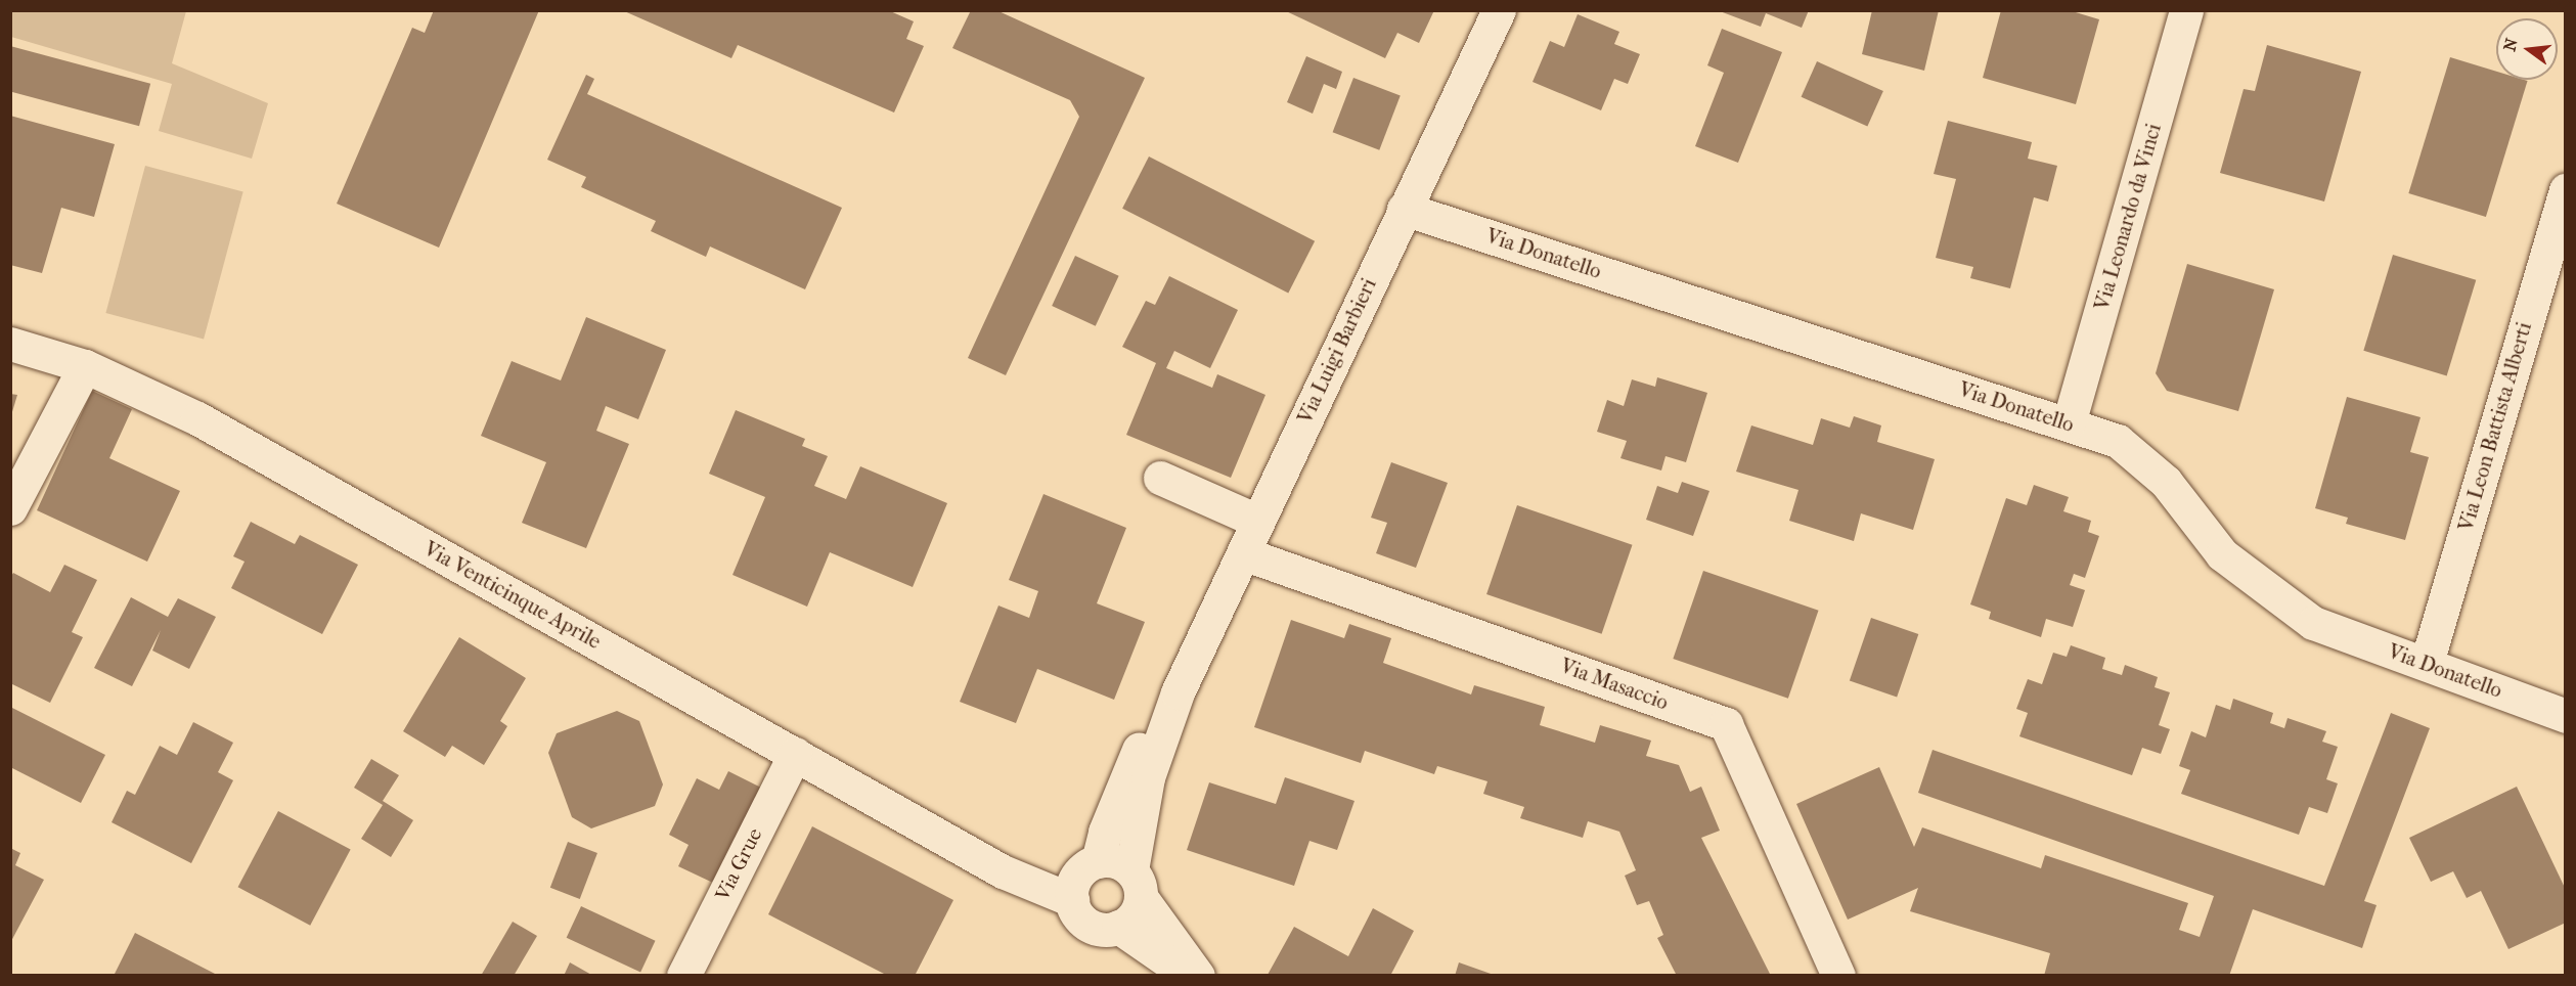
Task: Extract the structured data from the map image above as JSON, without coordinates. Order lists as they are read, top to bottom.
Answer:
{
  "streets": {
    "street": [
      "Via Leonardo da Vinci",
      "Via Donatello",
      "Via Luigi Barbieri",
      "Via Leon Battista Alberti",
      "Via Venticinque Aprile",
      "Via Masaccio",
      "Via Grue"
    ]
  },
  "crossings": [
    ["Via Leonardo da Vinci", "Via Donatello"],
    ["Via Donatello", "Via Luigi Barbieri"],
    ["Via Donatello", "Via Leon Battista Alberti"],
    ["Via Luigi Barbieri", "Via Venticinque Aprile"],
    ["Via Luigi Barbieri", "Via Masaccio"],
    ["Via Venticinque Aprile", "Via Grue"]
  ],
  "north": "left"
}
